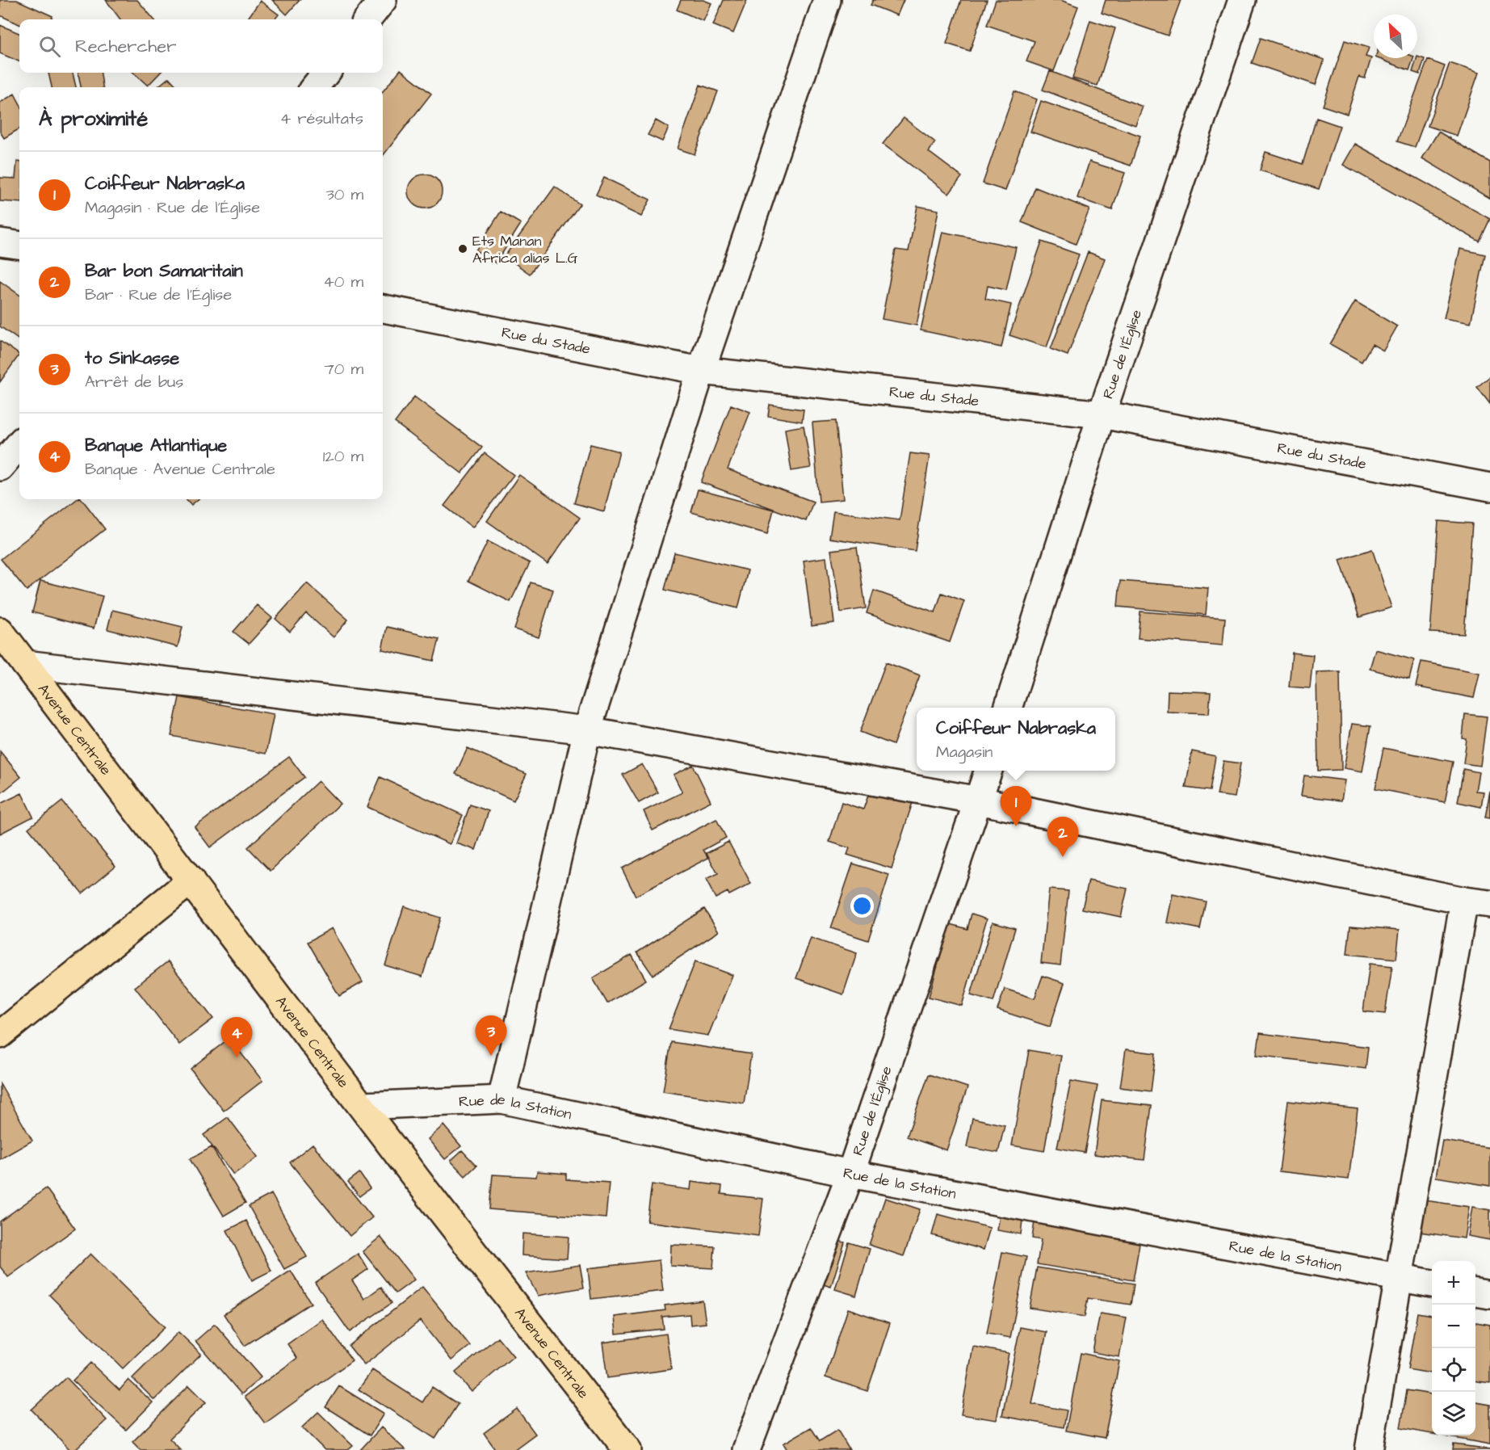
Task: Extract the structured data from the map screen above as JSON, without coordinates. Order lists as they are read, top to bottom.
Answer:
{
  "streets": {
    "main road": ["Avenue Centrale"],
    "street": ["Rue du Stade", "Rue de l'Église", "Rue de la Station"]
  },
  "crossings": [
    ["Rue du Stade", "Rue de l'Église"],
    ["Rue de l'Église", "Rue de la Station"],
    ["Avenue Centrale", "Rue de la Station"]
  ],
  "places": ["Ets Manan Africa alias L.G"],
  "north": "top left",
  "page": {
    "search": "Rechercher",
    "heading": ["À proximité", "4 résultats"],
    "list": [
      {
        "mark": "1",
        "name": "Coiffeur Nabraska",
        "note": "Magasin · Rue de l'Église",
        "value": "30 m"
      },
      {
        "mark": "2",
        "name": "Bar bon Samaritain",
        "note": "Bar · Rue de l'Église",
        "value": "40 m"
      },
      {
        "mark": "3",
        "name": "to Sinkasse",
        "note": "Arrêt de bus",
        "value": "70 m"
      },
      {
        "mark": "4",
        "name": "Banque Atlantique",
        "note": "Banque · Avenue Centrale",
        "value": "120 m"
      }
    ],
    "popup": ["Coiffeur Nabraska", "Magasin"],
    "pins": [
      "1",
      "2",
      "3",
      "4"
    ],
    "map_buttons": ["+", "−"]
  }
}
